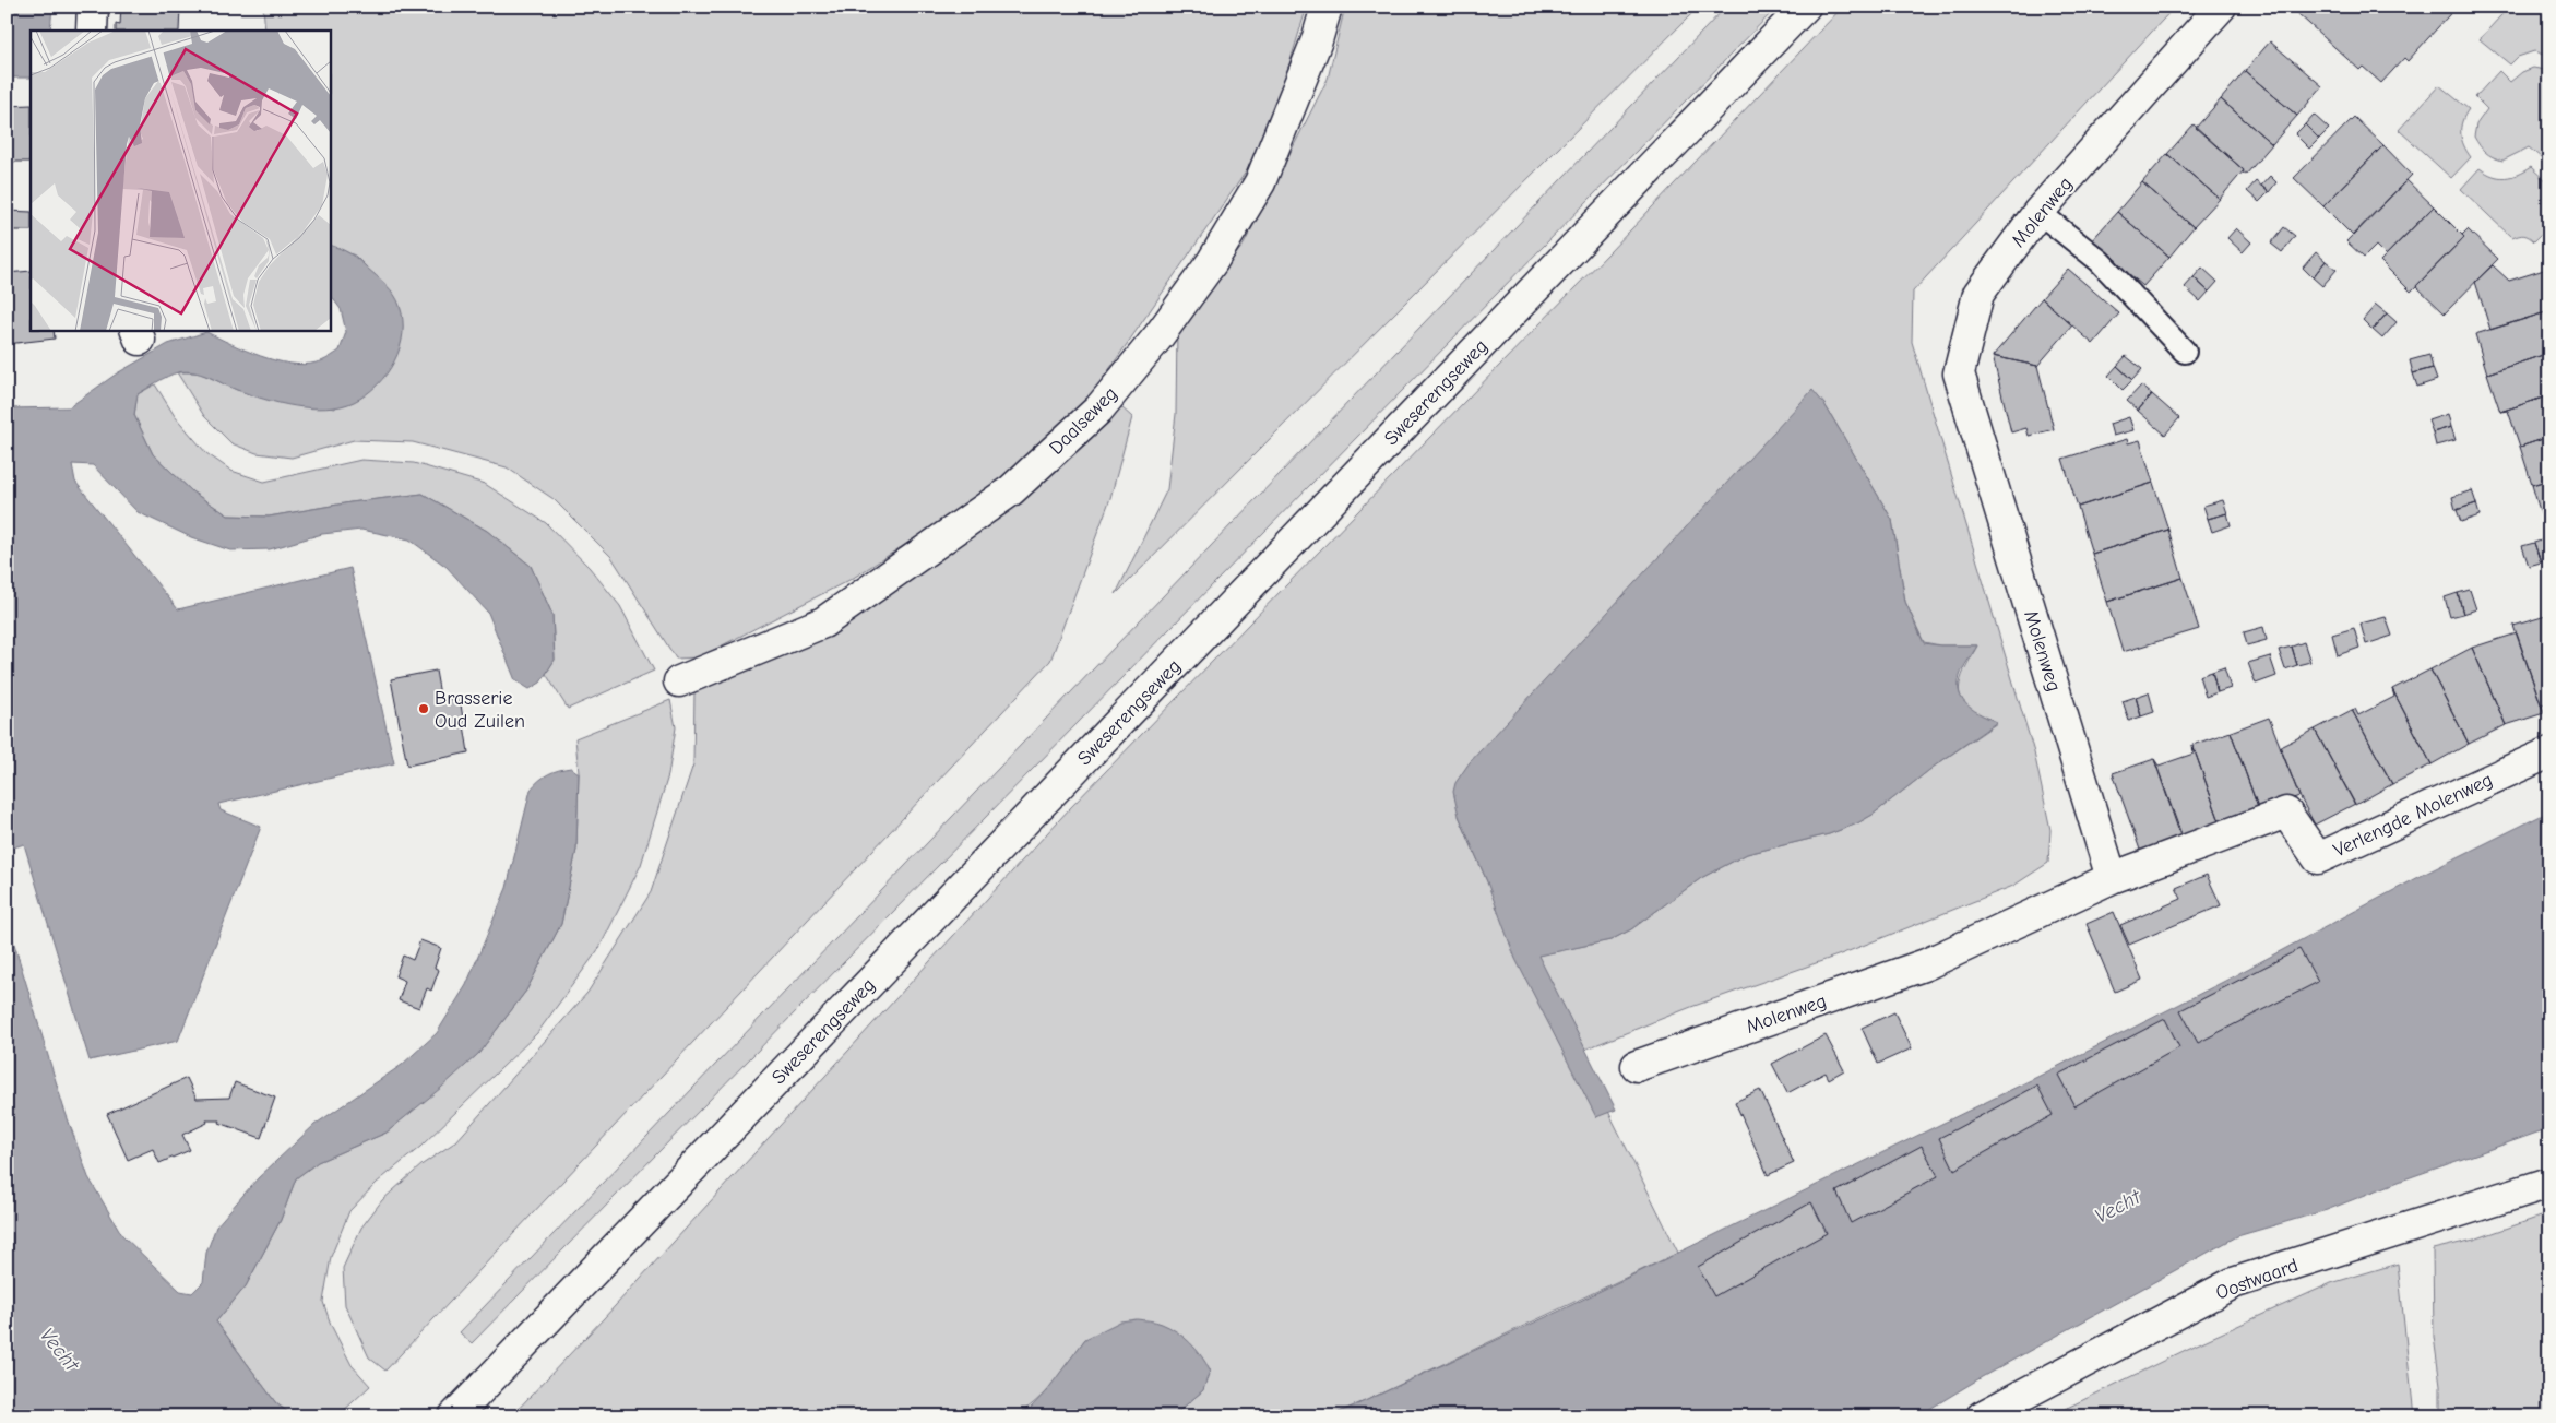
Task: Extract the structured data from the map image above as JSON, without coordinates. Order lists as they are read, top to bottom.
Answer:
{
  "streets": {
    "street": [
      "Molenweg",
      "Sweserengseweg",
      "Daalseweg",
      "Verlengde Molenweg",
      "Oostwaard"
    ]
  },
  "crossings": [
    ["Molenweg", "Verlengde Molenweg"]
  ],
  "water": ["Vecht"],
  "places": ["Brasserie Oud Zuilen"]
}
